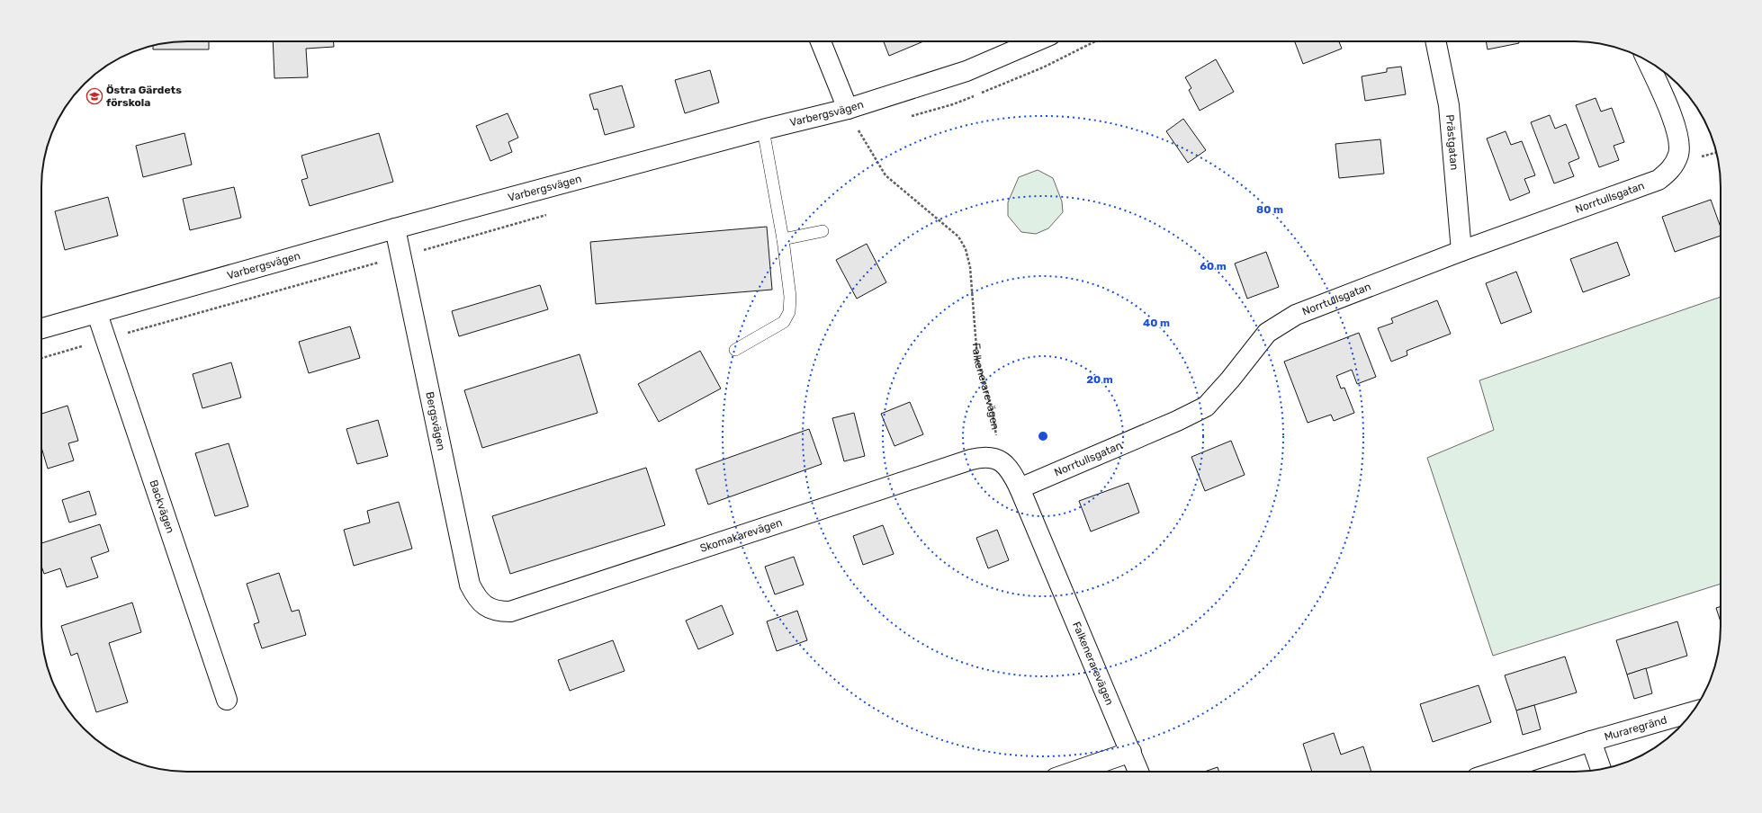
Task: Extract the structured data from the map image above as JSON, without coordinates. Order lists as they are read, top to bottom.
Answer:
{
  "streets": {
    "street": [
      "Varbergsvägen",
      "Prästgatan",
      "Norrtullsgatan",
      "Falkenerarevägen",
      "Bergsvägen",
      "Backvägen",
      "Skomakarevägen",
      "Muraregränd"
    ]
  },
  "crossings": [
    ["Varbergsvägen", "Falkenerarevägen"],
    ["Varbergsvägen", "Bergsvägen"],
    ["Varbergsvägen", "Backvägen"],
    ["Prästgatan", "Norrtullsgatan"],
    ["Norrtullsgatan", "Falkenerarevägen"],
    ["Falkenerarevägen", "Skomakarevägen"],
    ["Bergsvägen", "Skomakarevägen"]
  ],
  "places": {
    "school or university": ["Östra Gärdets förskola"]
  },
  "rings": [
    "80 m",
    "60 m",
    "40 m",
    "20 m"
  ]
}
